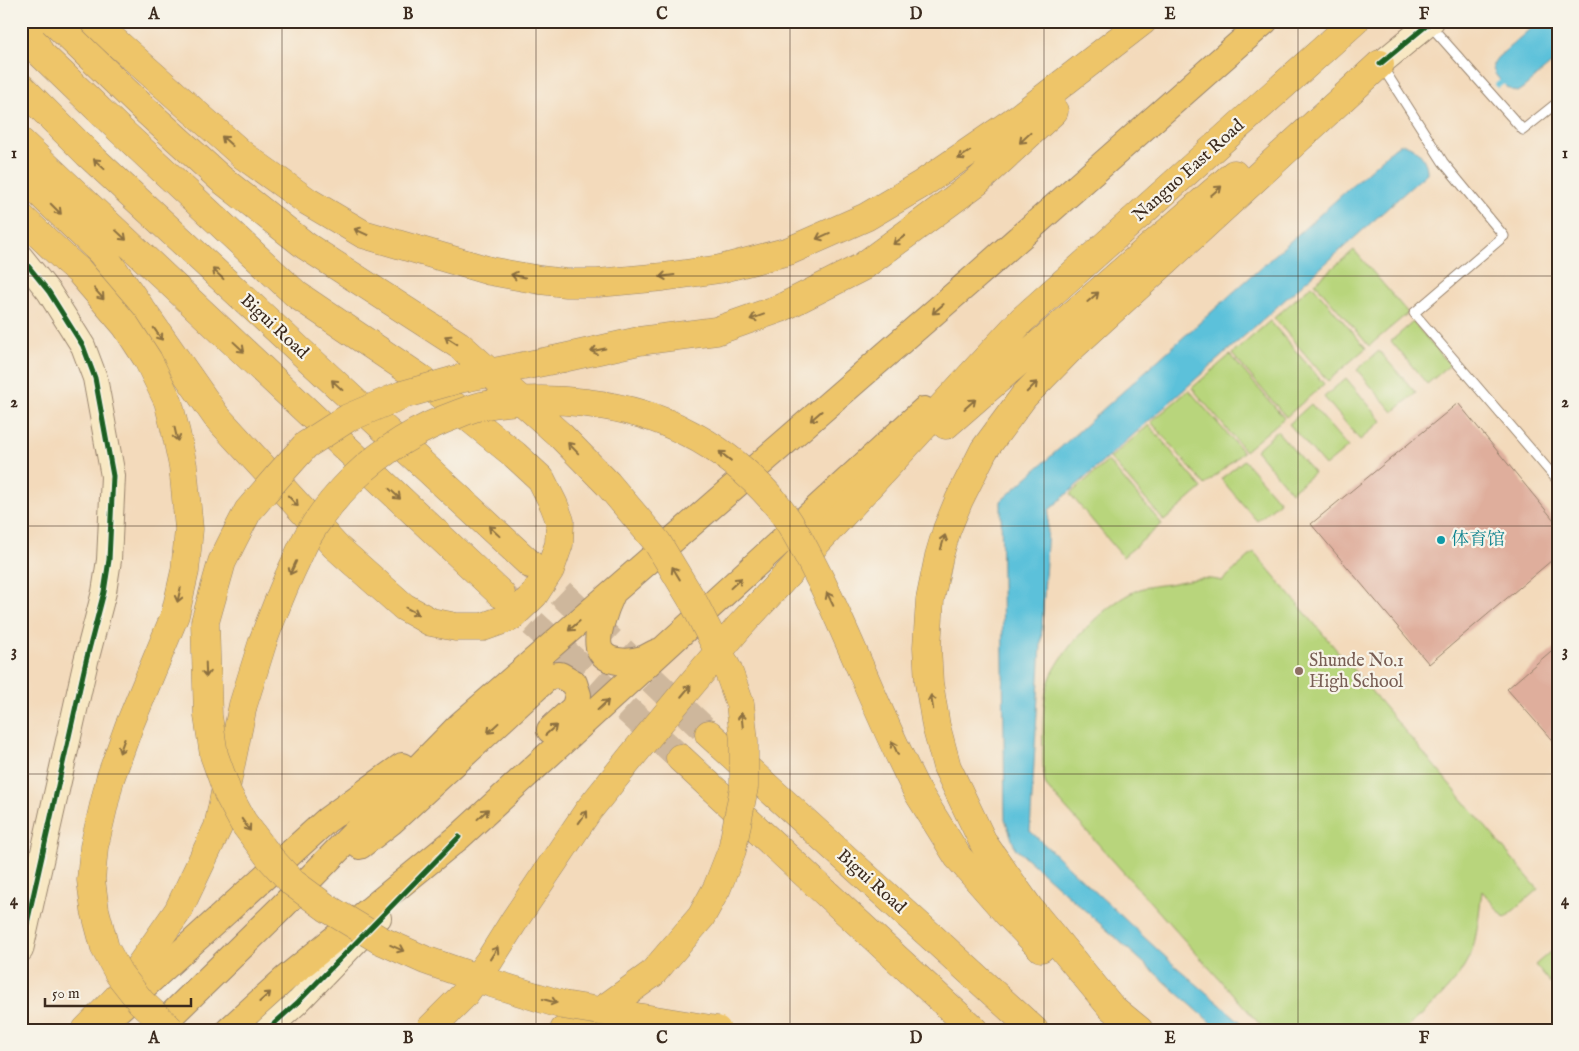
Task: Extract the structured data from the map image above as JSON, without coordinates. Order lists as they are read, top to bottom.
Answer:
{
  "streets": {
    "highway": ["Nanguo East Road", "Bigui Road"]
  },
  "places": ["体育馆", "Shunde No.1 High School"],
  "scale_bar": "50 m",
  "grid": {
    "columns": [
      "A",
      "B",
      "C",
      "D",
      "E",
      "F"
    ],
    "rows": [
      "1",
      "2",
      "3",
      "4"
    ]
  }
}
